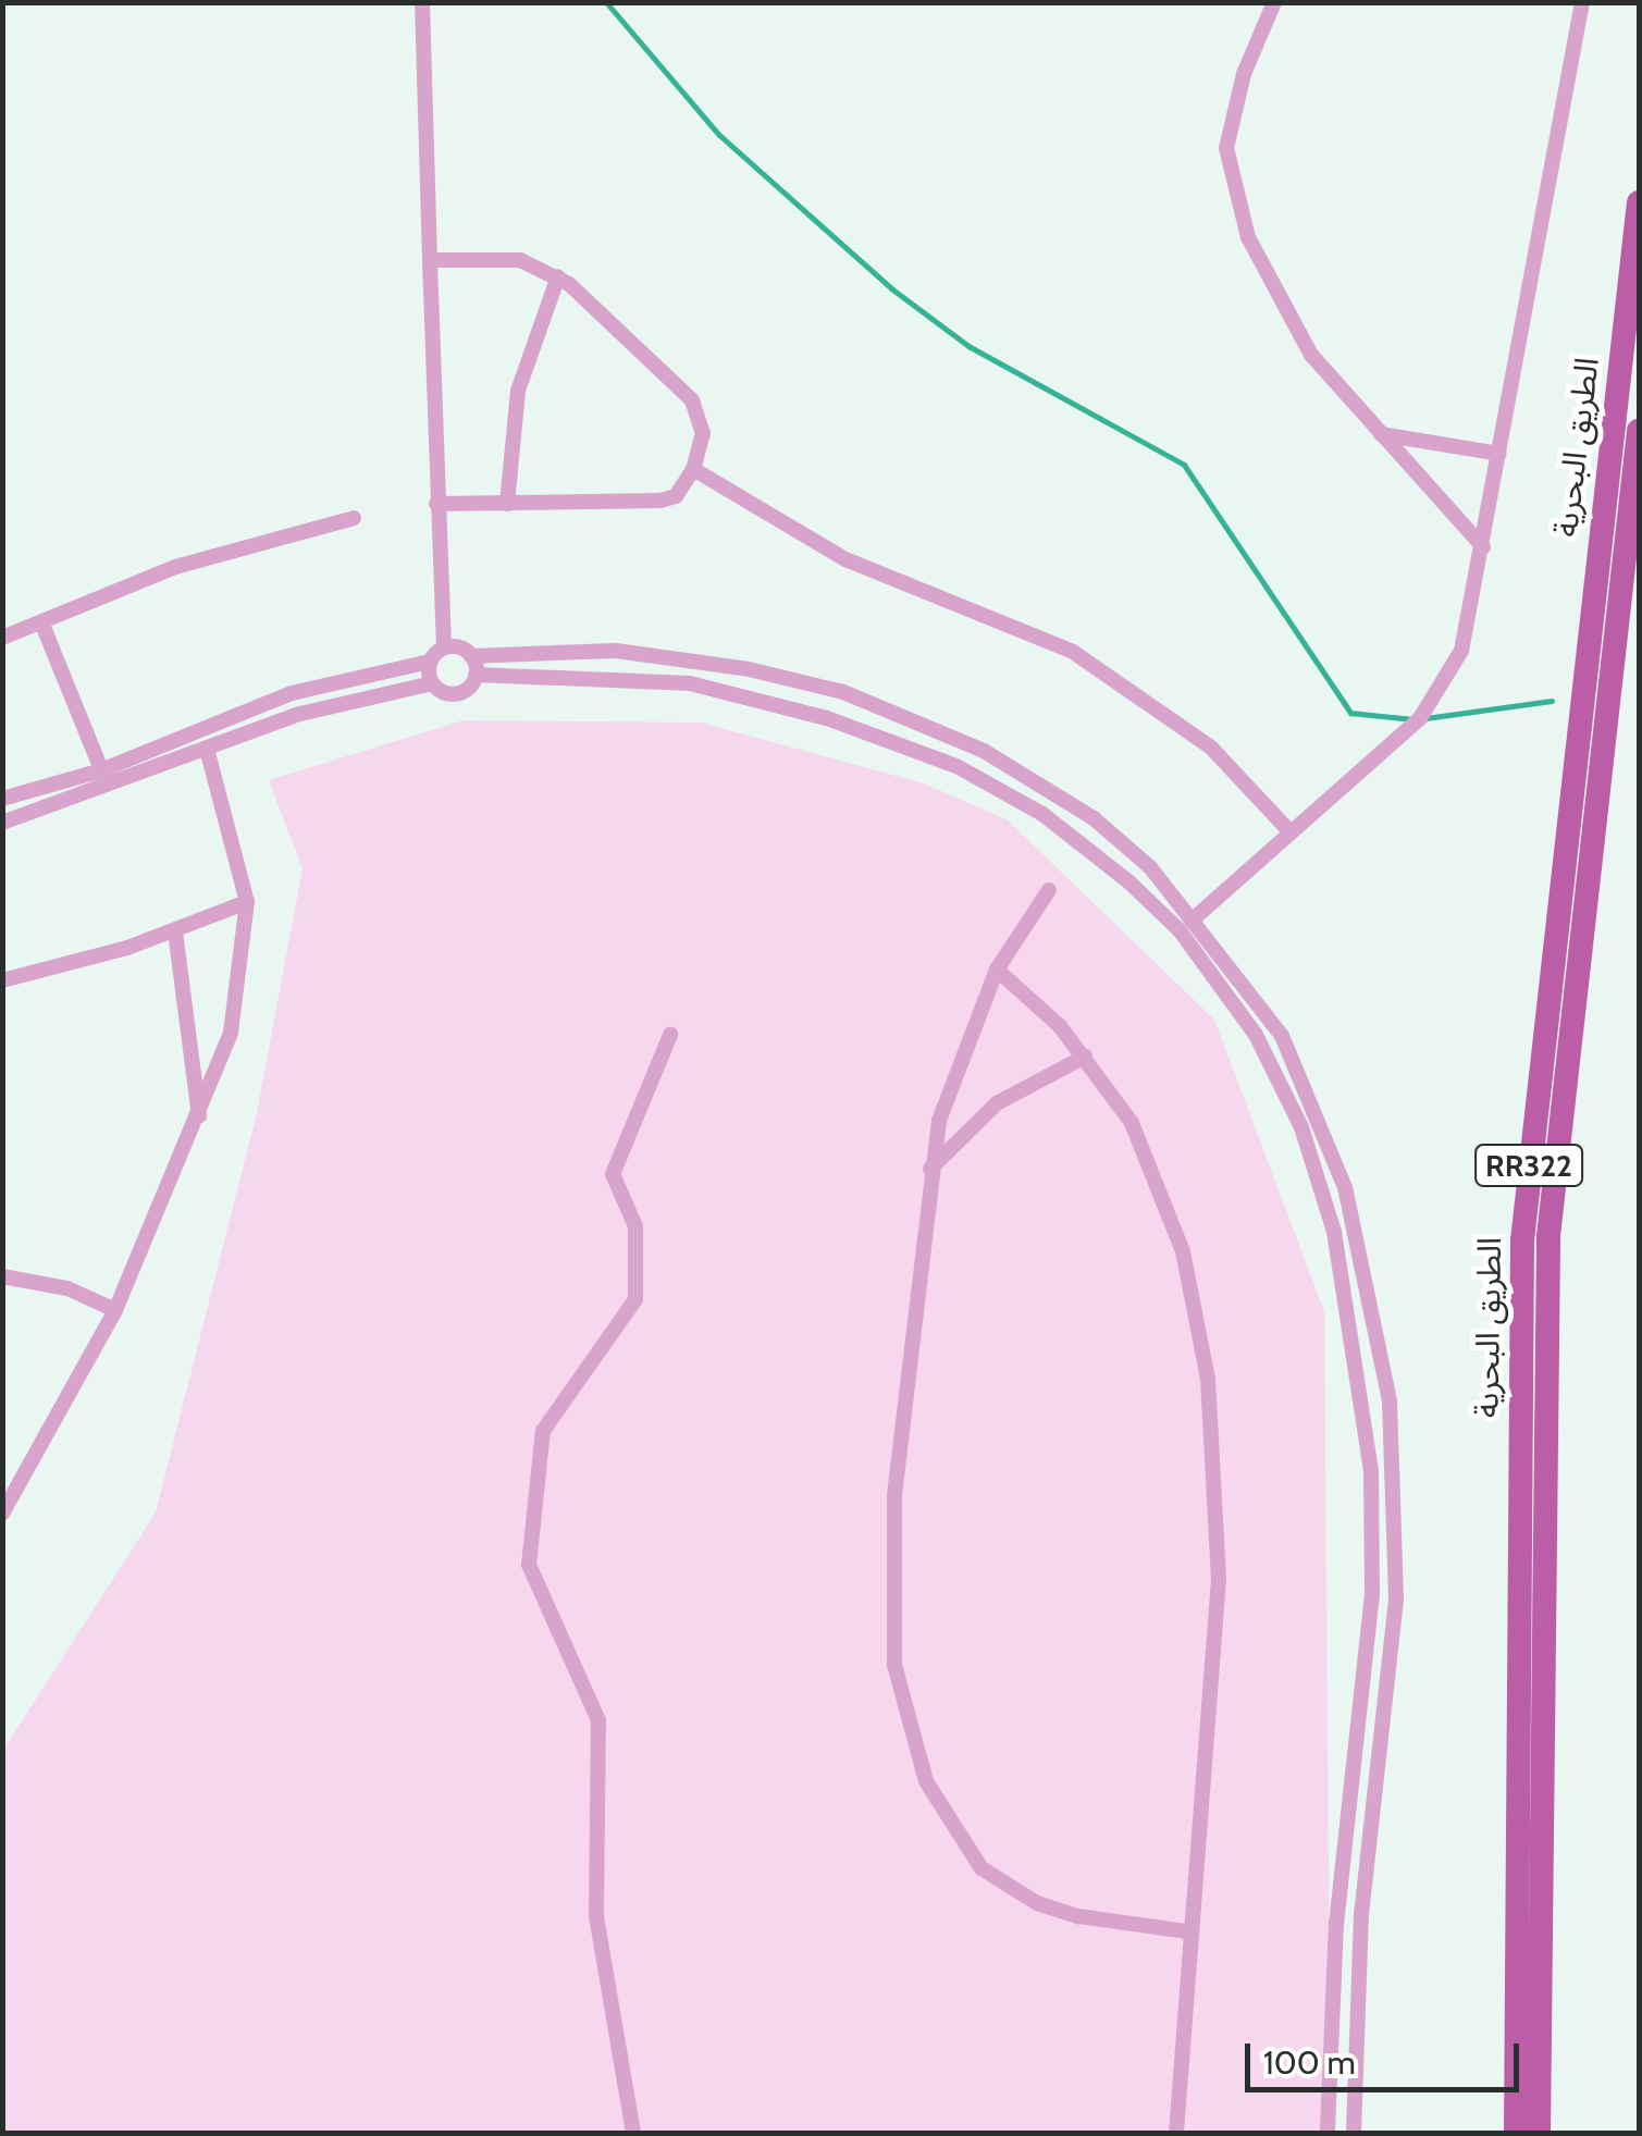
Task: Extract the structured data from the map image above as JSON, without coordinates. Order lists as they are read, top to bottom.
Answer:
{
  "streets": {
    "main road": ["الطريق البحرية", "RR322"]
  },
  "scale_bar": "100 m"
}
